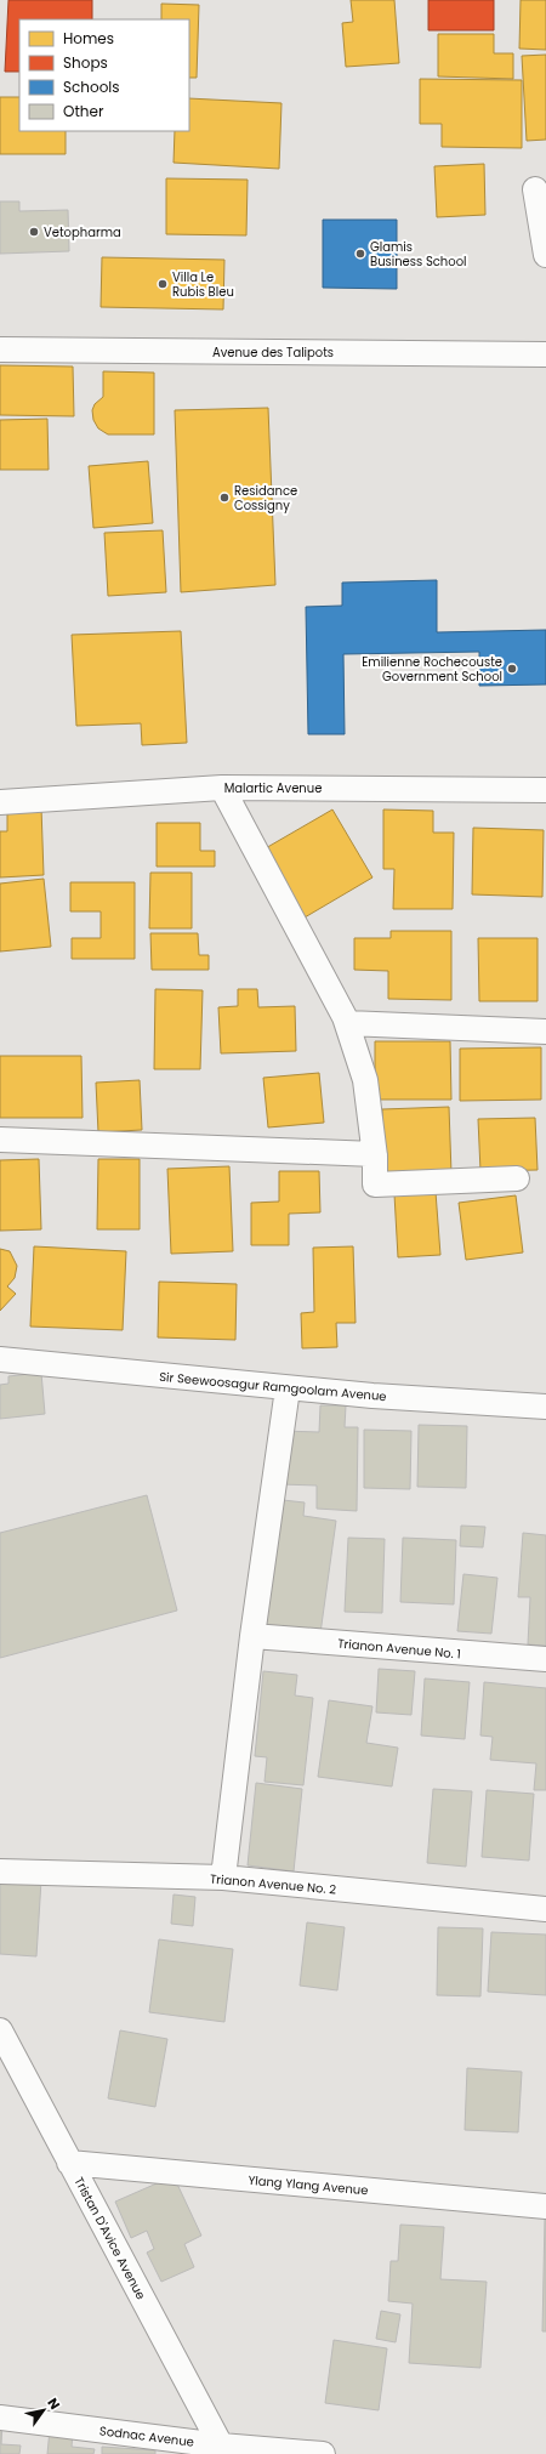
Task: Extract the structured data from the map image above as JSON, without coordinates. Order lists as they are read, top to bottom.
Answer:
{
  "streets": {
    "street": [
      "Avenue des Talipots",
      "Malartic Avenue",
      "Sir Seewoosagur Ramgoolam Avenue",
      "Trianon Avenue No. 1",
      "Trianon Avenue No. 2",
      "Ylang Ylang Avenue",
      "Tristan D'Avice Avenue",
      "Sodnac Avenue"
    ]
  },
  "crossings": [
    ["Ylang Ylang Avenue", "Tristan D'Avice Avenue"],
    ["Tristan D'Avice Avenue", "Sodnac Avenue"]
  ],
  "places": [
    "Vetopharma",
    "Glamis Business School",
    "Villa Le Rubis Bleu",
    "Residance Cossigny",
    "Emilienne Rochecouste Government School"
  ],
  "legend": [
    "Homes",
    "Shops",
    "Schools",
    "Other"
  ],
  "north": "top right"
}
